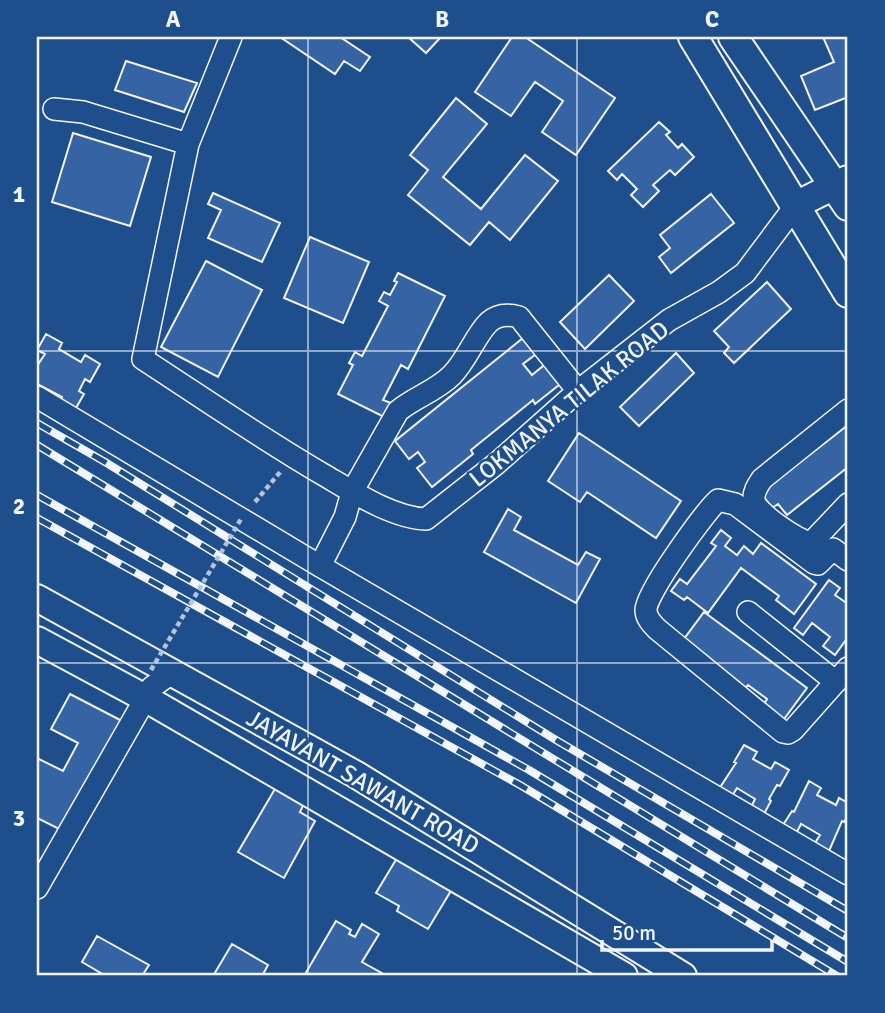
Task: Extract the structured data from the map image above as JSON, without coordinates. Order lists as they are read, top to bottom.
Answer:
{
  "streets": {
    "street": ["LOKMANYA TILAK ROAD", "JAYAVANT SAWANT ROAD"]
  },
  "scale_bar": "50 m",
  "grid": {
    "columns": ["A", "B", "C"],
    "rows": ["1", "2", "3"]
  }
}
